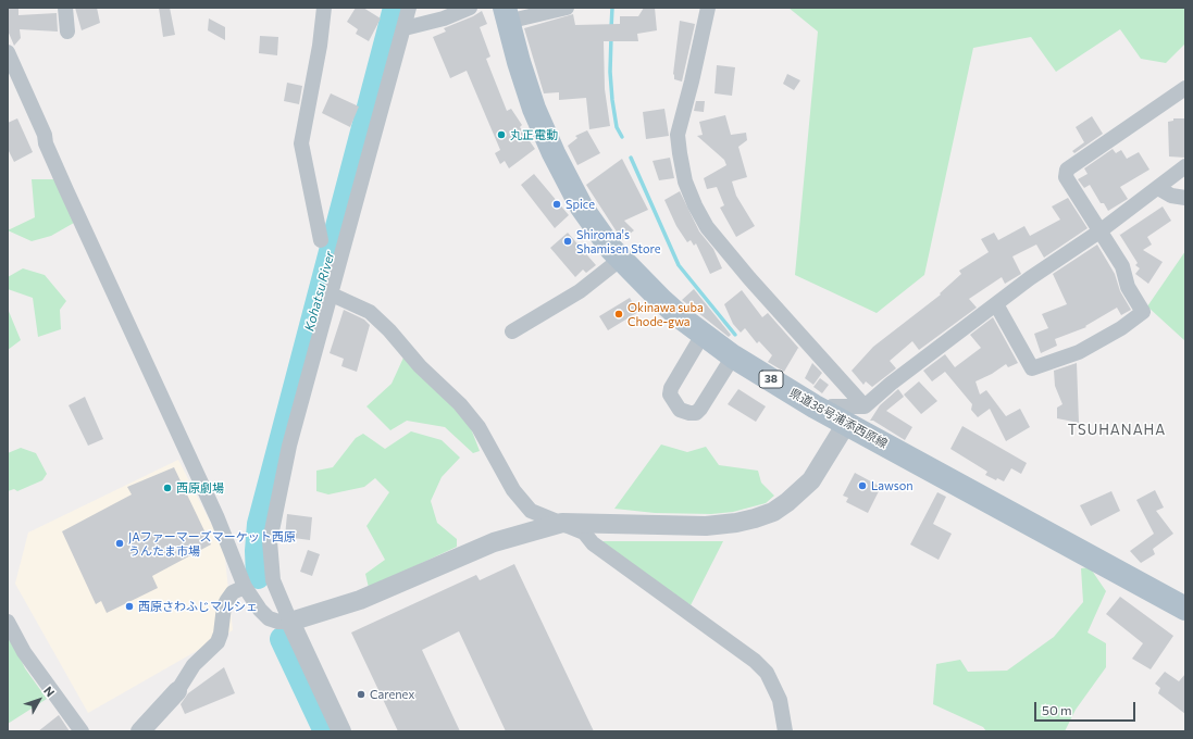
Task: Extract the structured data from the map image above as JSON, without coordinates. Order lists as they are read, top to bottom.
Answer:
{
  "streets": {
    "main road": ["38", "県道38号浦添西原線"]
  },
  "districts": ["TSUHANAHA"],
  "water": ["Kohatsu River"],
  "places": [
    "丸正電動",
    "Spice",
    "Shiroma's Shamisen Store",
    "Okinawa suba Chode-gwa",
    "Lawson",
    "西原劇場",
    "JAファーマーズマーケット西原 うんたま市場",
    "西原さわふじマルシェ",
    "Carenex"
  ],
  "scale_bar": "50 m",
  "north": "top right"
}
